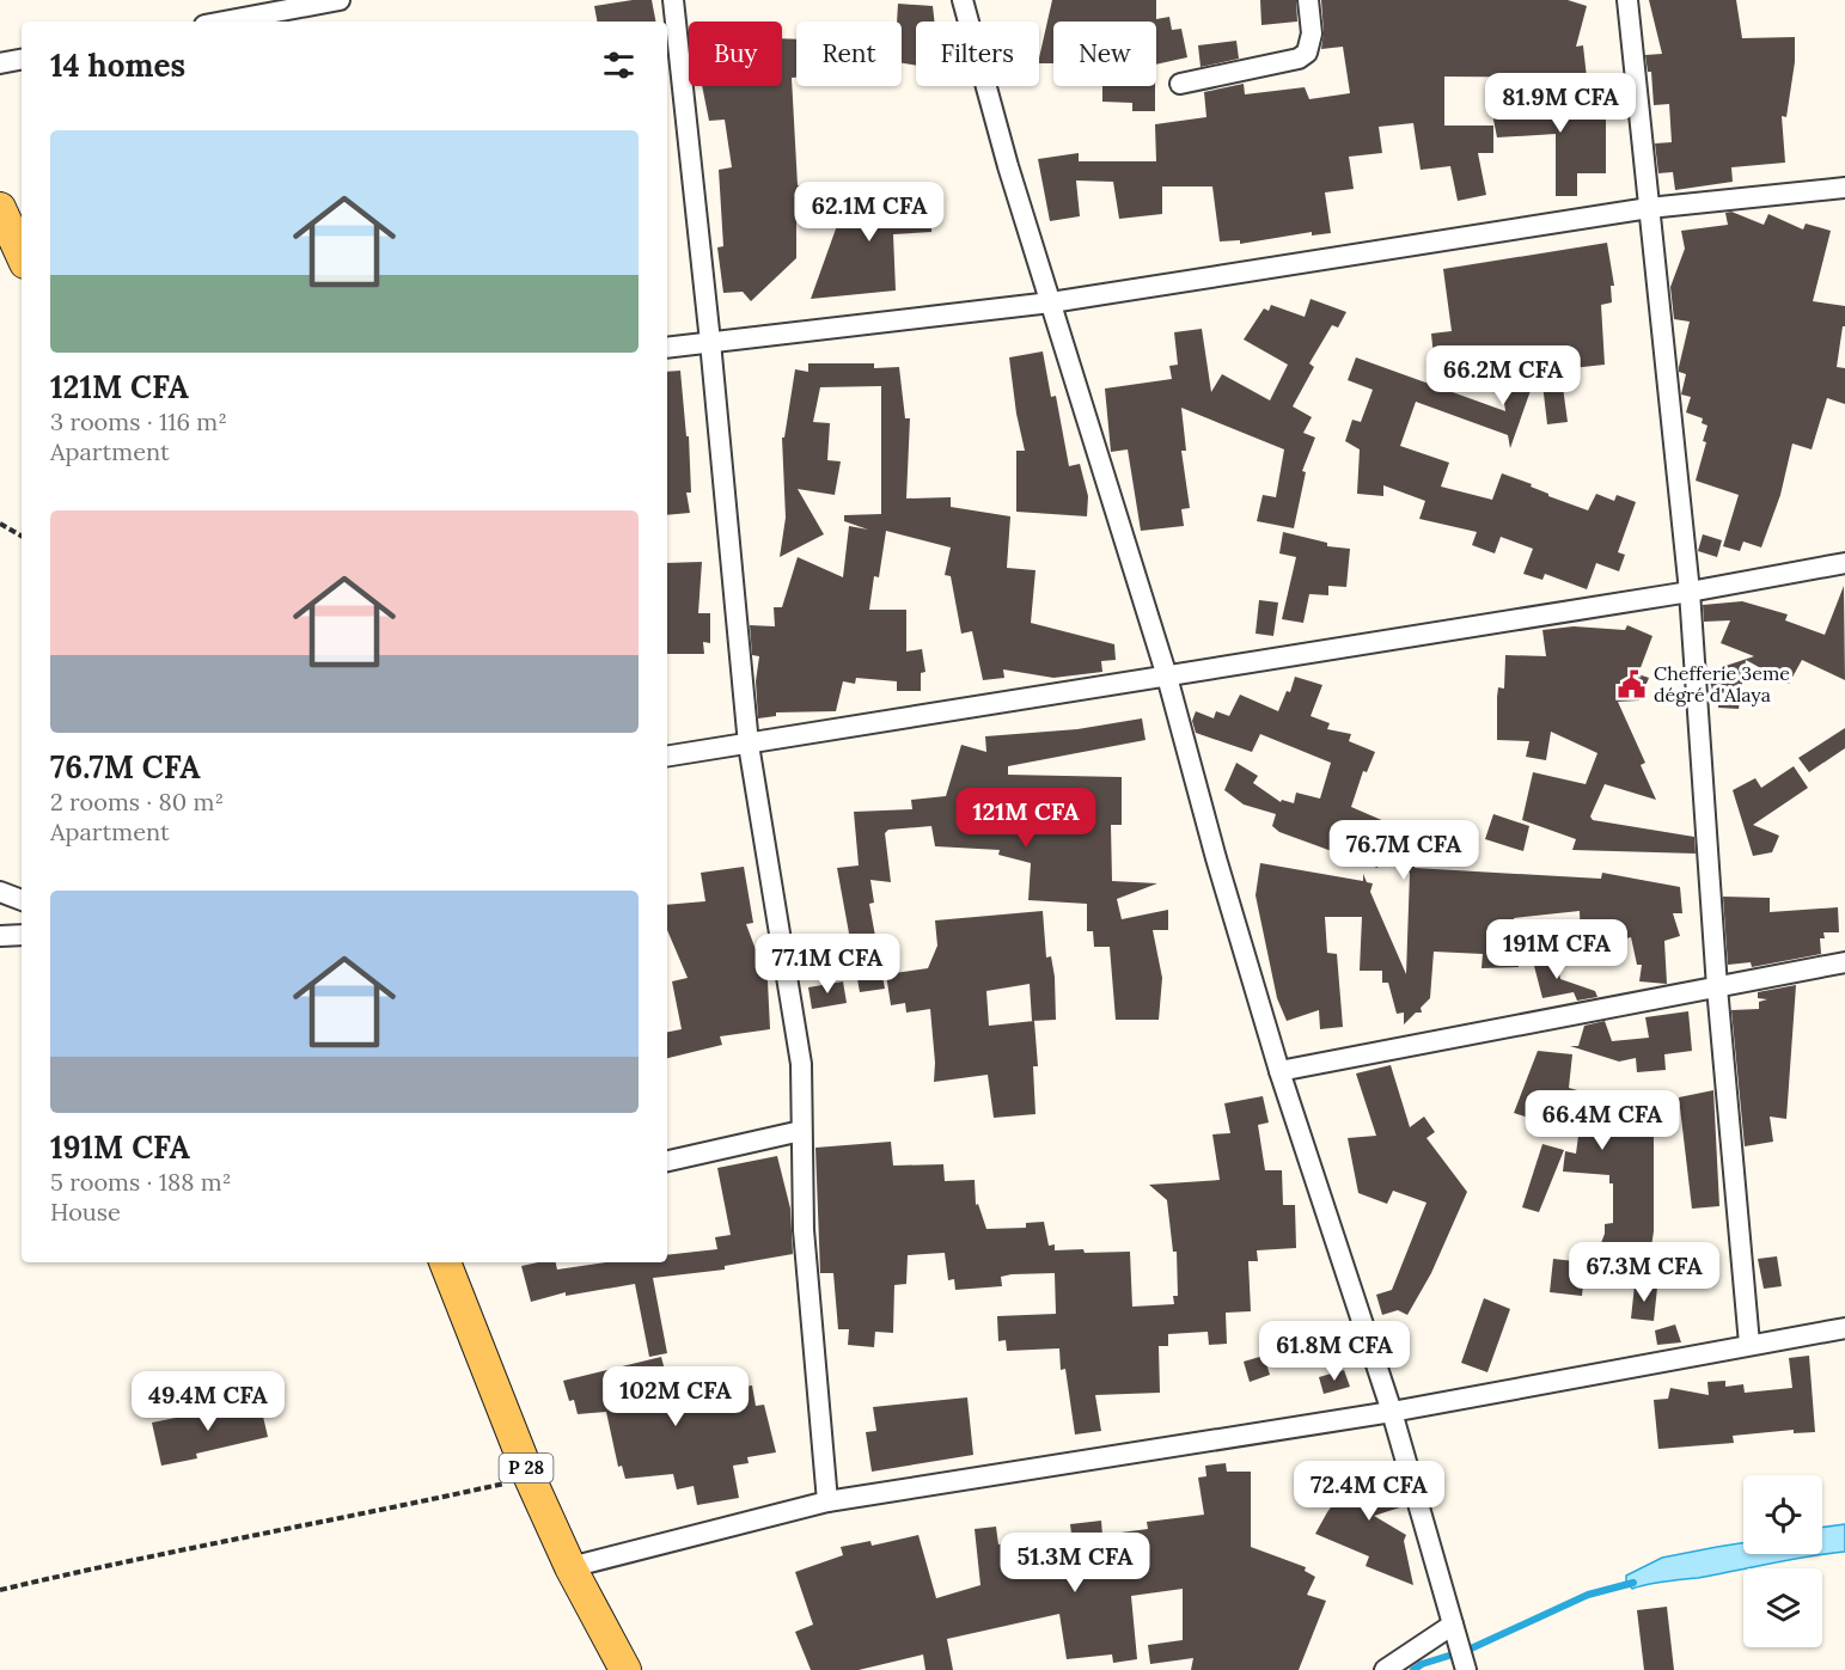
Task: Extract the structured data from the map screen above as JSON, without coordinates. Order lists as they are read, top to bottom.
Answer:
{
  "streets": {
    "main road": ["P 28"]
  },
  "places": {
    "public building": ["Chefferie 3eme dégré d'Alaya"]
  },
  "page": {
    "chip": [
      "Buy",
      "Rent",
      "Filters",
      "New"
    ],
    "heading": "14 homes",
    "price": [
      "81.9M CFA",
      "62.1M CFA",
      "66.2M CFA",
      "121M CFA",
      "76.7M CFA",
      "191M CFA",
      "77.1M CFA",
      "66.4M CFA",
      "67.3M CFA",
      "61.8M CFA",
      "102M CFA",
      "49.4M CFA",
      "72.4M CFA",
      "51.3M CFA"
    ],
    "list": [
      {
        "name": "121M CFA",
        "note": "3 rooms · 116 m² · Apartment"
      },
      {
        "name": "76.7M CFA",
        "note": "2 rooms · 80 m² · Apartment"
      },
      {
        "name": "191M CFA",
        "note": "5 rooms · 188 m² · House"
      }
    ]
  }
}
